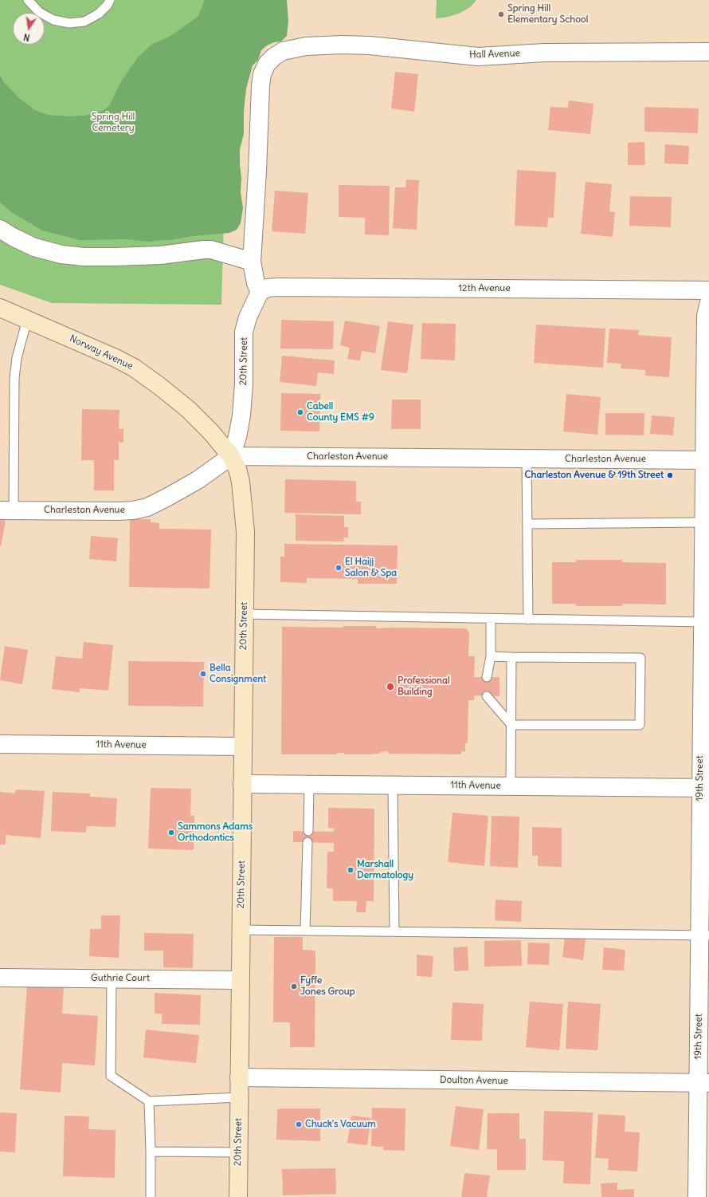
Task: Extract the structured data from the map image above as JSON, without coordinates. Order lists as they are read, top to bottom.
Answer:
{
  "streets": {
    "main road": ["Norway Avenue", "20th Street"],
    "street": [
      "Hall Avenue",
      "12th Avenue",
      "Charleston Avenue",
      "11th Avenue",
      "19th Street",
      "Guthrie Court",
      "Doulton Avenue"
    ]
  },
  "crossings": [
    ["12th Avenue", "20th Street"],
    ["Norway Avenue", "20th Street"],
    ["Norway Avenue", "Charleston Avenue"],
    ["20th Street", "Charleston Avenue"],
    ["20th Street", "11th Avenue"],
    ["20th Street", "Guthrie Court"],
    ["20th Street", "Doulton Avenue"],
    ["Charleston Avenue", "19th Street"],
    ["11th Avenue", "19th Street"],
    ["19th Street", "Doulton Avenue"]
  ],
  "parks": ["Spring Hill Cemetery"],
  "places": [
    "Spring Hill Elementary School",
    "Cabell County EMS #9",
    "Charleston Avenue & 19th Street",
    "El Haijj Salon & Spa",
    "Bella Consignment",
    "Professional Building",
    "Sammons Adams Orthodontics",
    "Marshall Dermatology",
    "Fyffe Jones Group",
    "Chuck's Vacuum"
  ],
  "north": "bottom"
}
